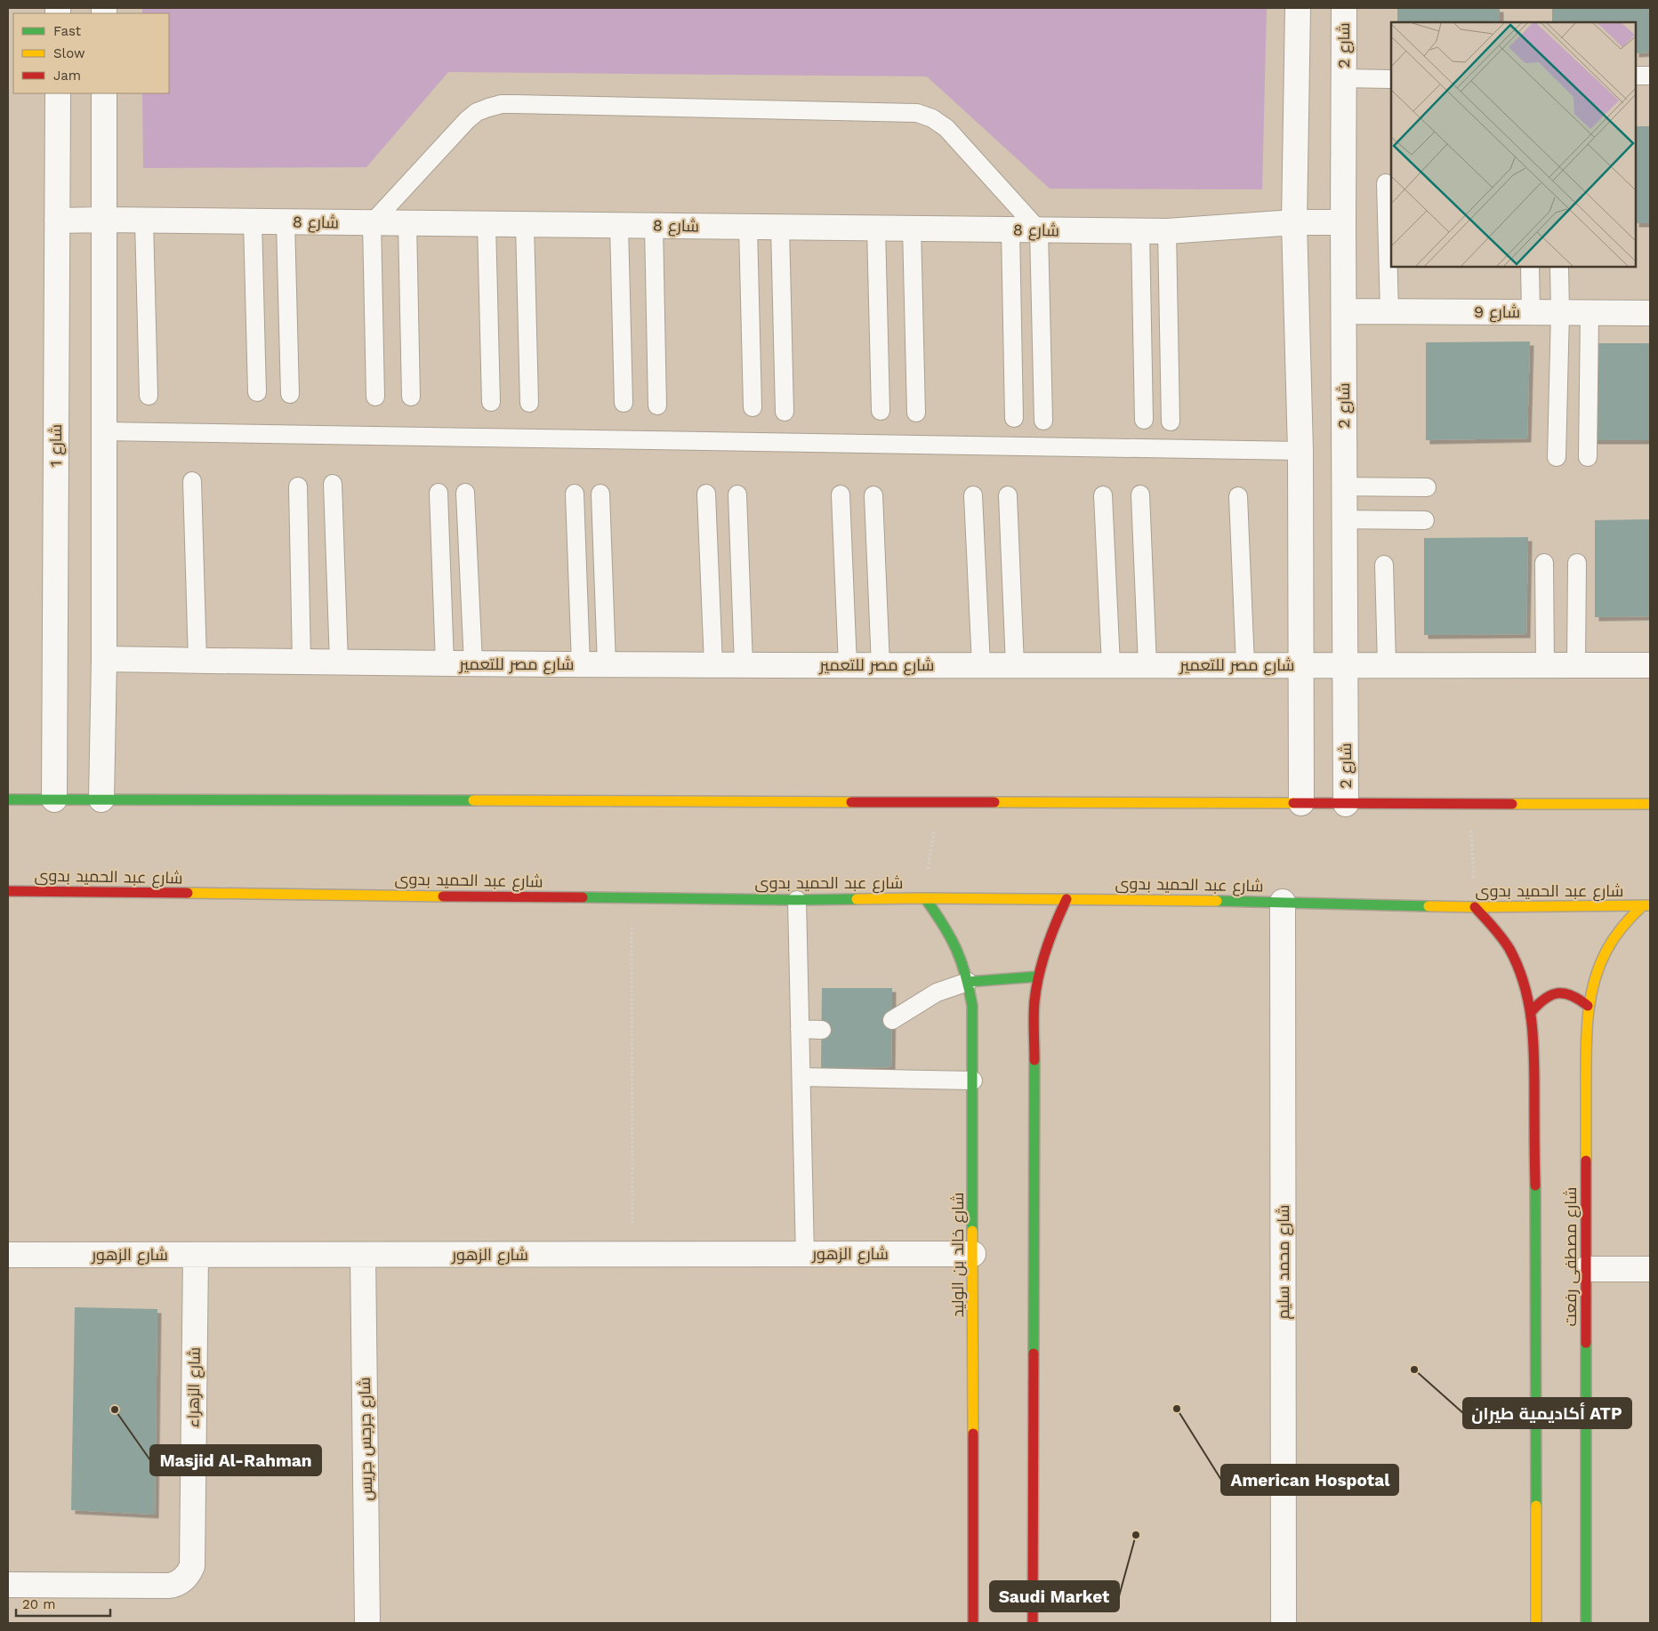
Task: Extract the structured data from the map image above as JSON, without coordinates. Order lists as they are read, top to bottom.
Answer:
{
  "streets": {
    "main road": ["شارع عبد الحميد بدوى", "شارع خالد بن الوليد", "شارع مصطفى رفعت"],
    "street": [
      "شارع 2",
      "شارع 8",
      "شارع 9",
      "شارع 1",
      "شارع مصر للتعمير",
      "شارع الزهور",
      "شارع محمد سليم",
      "شارع الزهراء",
      "شارع جرجس جريس"
    ]
  },
  "crossings": [
    ["شارع 2", "شارع 8"],
    ["شارع 2", "شارع 9"],
    ["شارع 2", "شارع مصر للتعمير"],
    ["شارع 8", "شارع 1"],
    ["شارع عبد الحميد بدوى", "شارع خالد بن الوليد"],
    ["شارع عبد الحميد بدوى", "شارع مصطفى رفعت"],
    ["شارع عبد الحميد بدوى", "شارع محمد سليم"],
    ["شارع الزهور", "شارع خالد بن الوليد"],
    ["شارع الزهور", "شارع الزهراء"],
    ["شارع الزهور", "شارع جرجس جريس"]
  ],
  "places": [
    "أكاديمية طيران ATP",
    "American Hospotal",
    "Masjid Al-Rahman",
    "Saudi Market"
  ],
  "legend": ["Fast", "Slow", "Jam"],
  "scale_bar": "20 m"
}
